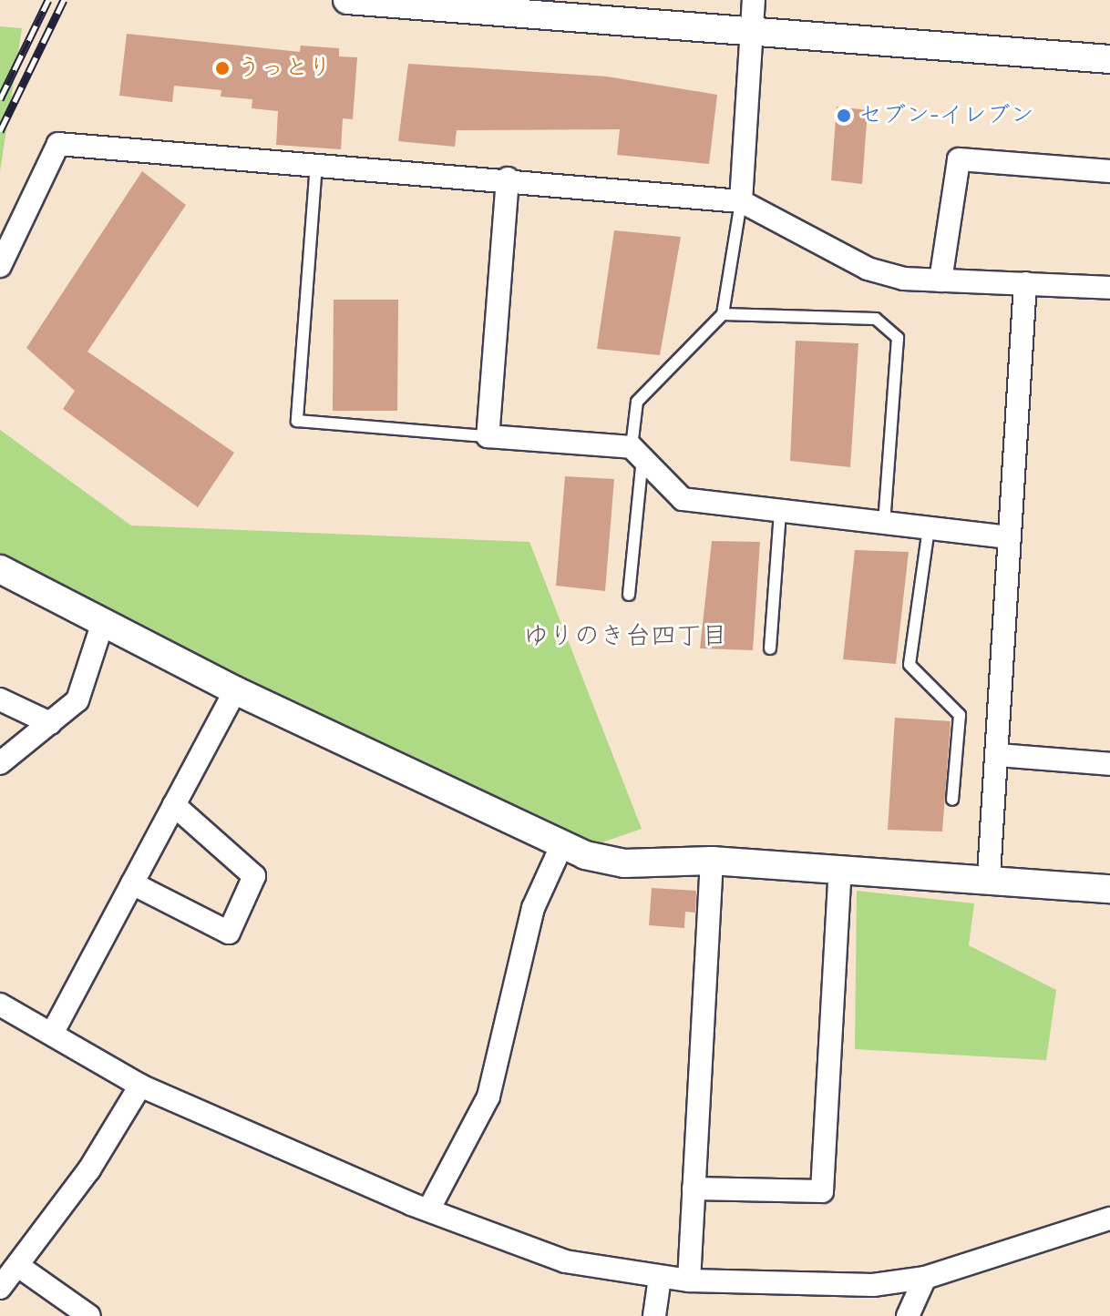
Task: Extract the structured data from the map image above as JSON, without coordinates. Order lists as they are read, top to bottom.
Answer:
{
  "districts": ["ゆりのき台四丁目"],
  "places": ["うっとり", "セブン-イレブン"]
}
